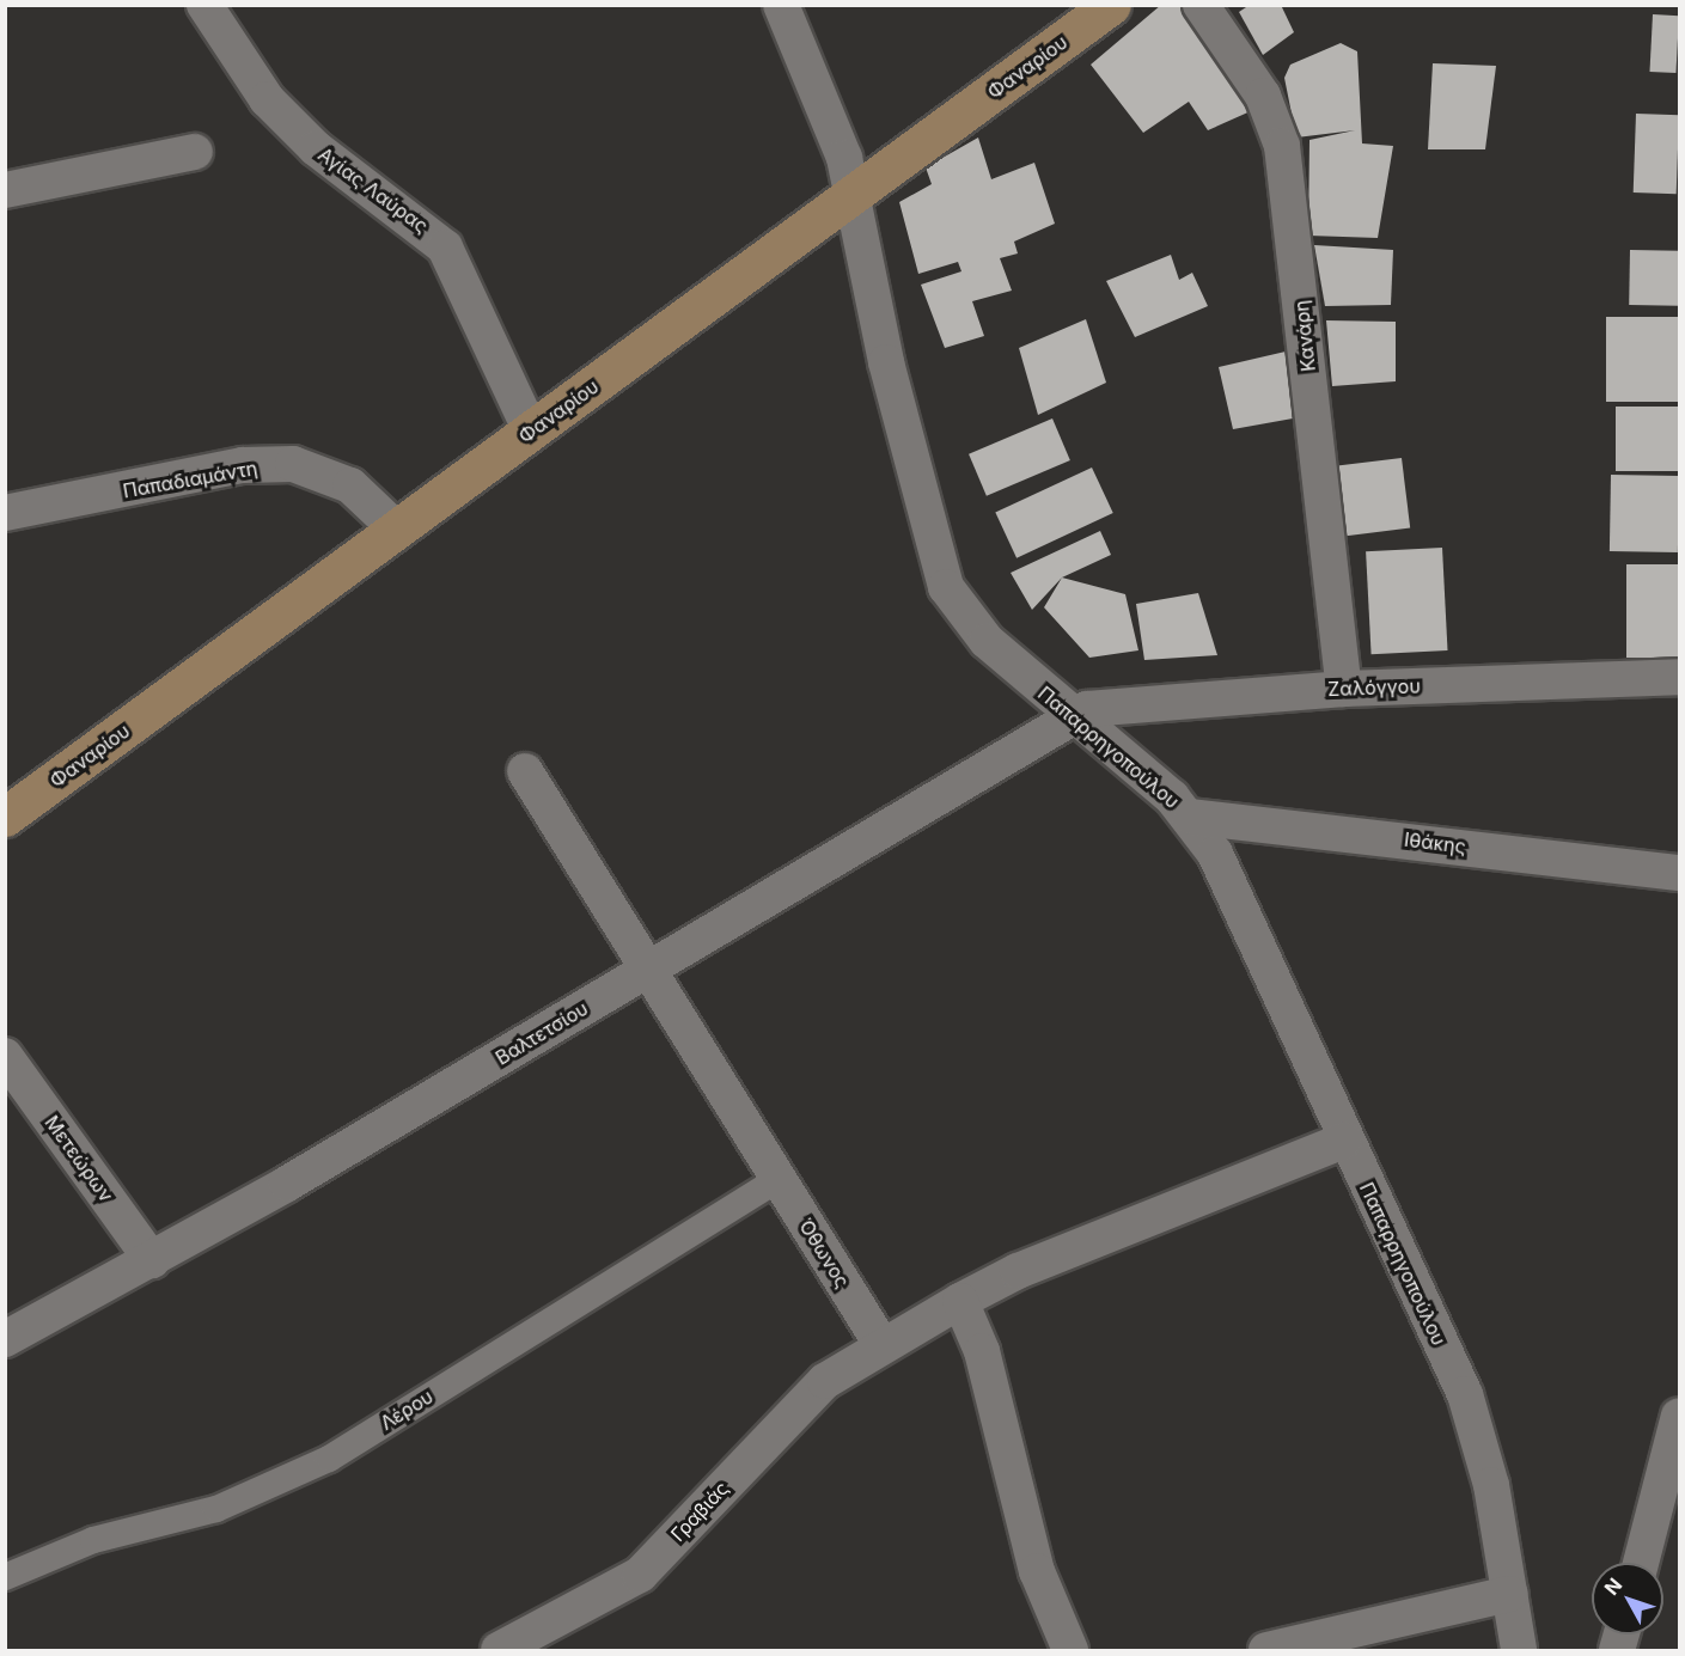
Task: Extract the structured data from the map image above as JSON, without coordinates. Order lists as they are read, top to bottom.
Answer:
{
  "streets": {
    "main road": ["Φαναρίου"],
    "street": [
      "Αγίας Λαύρας",
      "Κανάρη",
      "Παπαδιαμάντη",
      "Ζαλόγγου",
      "Παπαρρηγοπούλου",
      "Ιθάκης",
      "Βαλτετσίου",
      "Μετεώρων",
      "Όθωνος",
      "Λέρου",
      "Γραβιάς"
    ]
  },
  "crossings": [
    ["Φαναρίου", "Αγίας Λαύρας"],
    ["Φαναρίου", "Παπαδιαμάντη"],
    ["Φαναρίου", "Παπαρρηγοπούλου"],
    ["Κανάρη", "Ζαλόγγου"],
    ["Ζαλόγγου", "Παπαρρηγοπούλου"],
    ["Ζαλόγγου", "Βαλτετσίου"],
    ["Παπαρρηγοπούλου", "Ιθάκης"],
    ["Παπαρρηγοπούλου", "Βαλτετσίου"],
    ["Βαλτετσίου", "Μετεώρων"],
    ["Βαλτετσίου", "Όθωνος"],
    ["Όθωνος", "Λέρου"],
    ["Όθωνος", "Γραβιάς"]
  ],
  "north": "top left"
}
